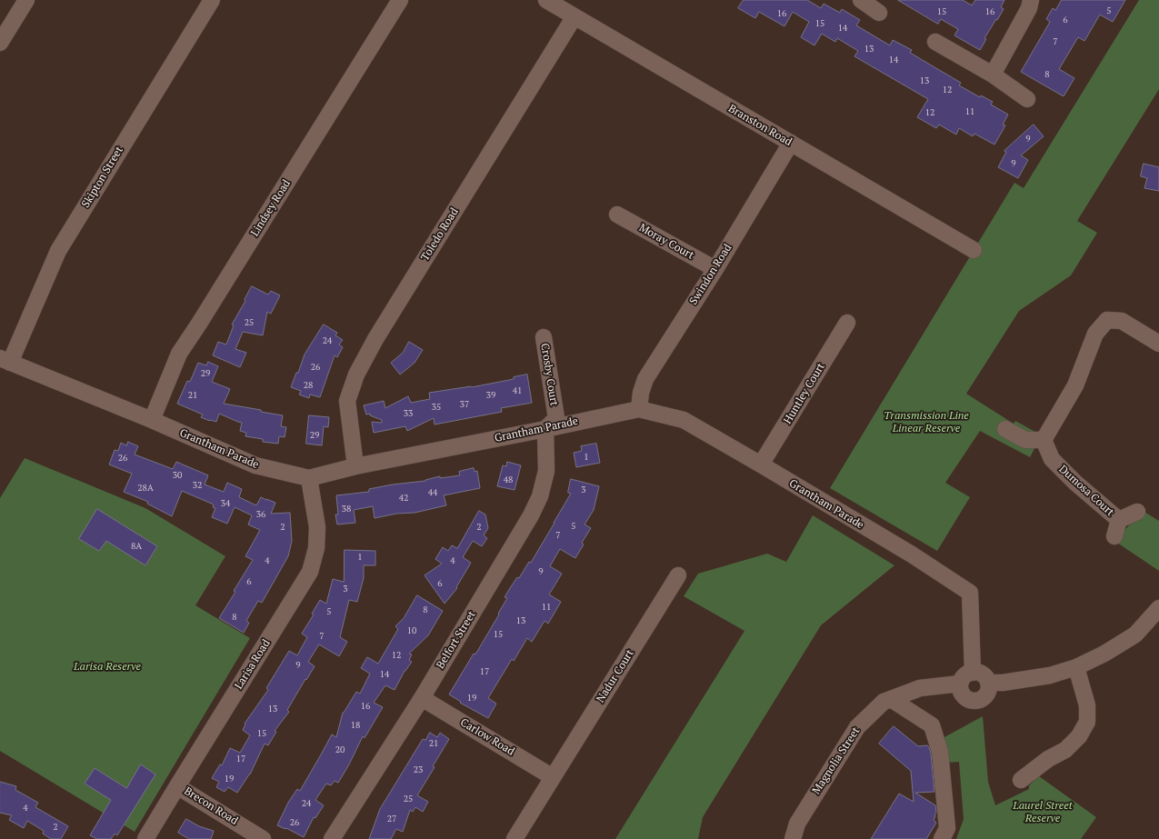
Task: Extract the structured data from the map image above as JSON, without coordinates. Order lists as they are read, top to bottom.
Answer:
{
  "streets": {
    "street": [
      "Branston Road",
      "Skipton Street",
      "Lindsey Road",
      "Toledo Road",
      "Moray Court",
      "Swindon Road",
      "Crosby Court",
      "Huntley Court",
      "Grantham Parade",
      "Dumosa Court",
      "Belfort Street",
      "Larisa Road",
      "Nadur Court",
      "Carlow Road",
      "Magnolia Street",
      "Brecon Road"
    ]
  },
  "crossings": [
    ["Branston Road", "Toledo Road"],
    ["Branston Road", "Swindon Road"],
    ["Skipton Street", "Grantham Parade"],
    ["Lindsey Road", "Grantham Parade"],
    ["Toledo Road", "Grantham Parade"],
    ["Moray Court", "Swindon Road"],
    ["Swindon Road", "Grantham Parade"],
    ["Crosby Court", "Grantham Parade"],
    ["Crosby Court", "Belfort Street"],
    ["Huntley Court", "Grantham Parade"],
    ["Grantham Parade", "Belfort Street"],
    ["Grantham Parade", "Larisa Road"],
    ["Grantham Parade", "Magnolia Street"],
    ["Belfort Street", "Carlow Road"],
    ["Larisa Road", "Brecon Road"],
    ["Nadur Court", "Carlow Road"]
  ],
  "parks": ["Transmission Line Linear Reserve", "Larisa Reserve", "Laurel Street Reserve"],
  "house_numbers": [
    "5",
    "15",
    "16",
    "16",
    "6",
    "15",
    "14",
    "7",
    "13",
    "14",
    "8",
    "13",
    "12",
    "11",
    "12",
    "9",
    "9",
    "25",
    "24",
    "26",
    "29",
    "28",
    "41",
    "21",
    "39",
    "37",
    "35",
    "33",
    "29",
    "1",
    "26",
    "30",
    "48",
    "32",
    "28A",
    "3",
    "44",
    "42",
    "34",
    "38",
    "36",
    "5",
    "2",
    "2",
    "7",
    "8A",
    "1",
    "4",
    "4",
    "9",
    "6",
    "6",
    "3",
    "11",
    "8",
    "5",
    "8",
    "13",
    "10",
    "15",
    "7",
    "12",
    "9",
    "17",
    "14",
    "19",
    "16",
    "13",
    "18",
    "15",
    "21",
    "20",
    "17",
    "23",
    "19",
    "25",
    "24",
    "4",
    "27",
    "26",
    "2"
  ]
}
